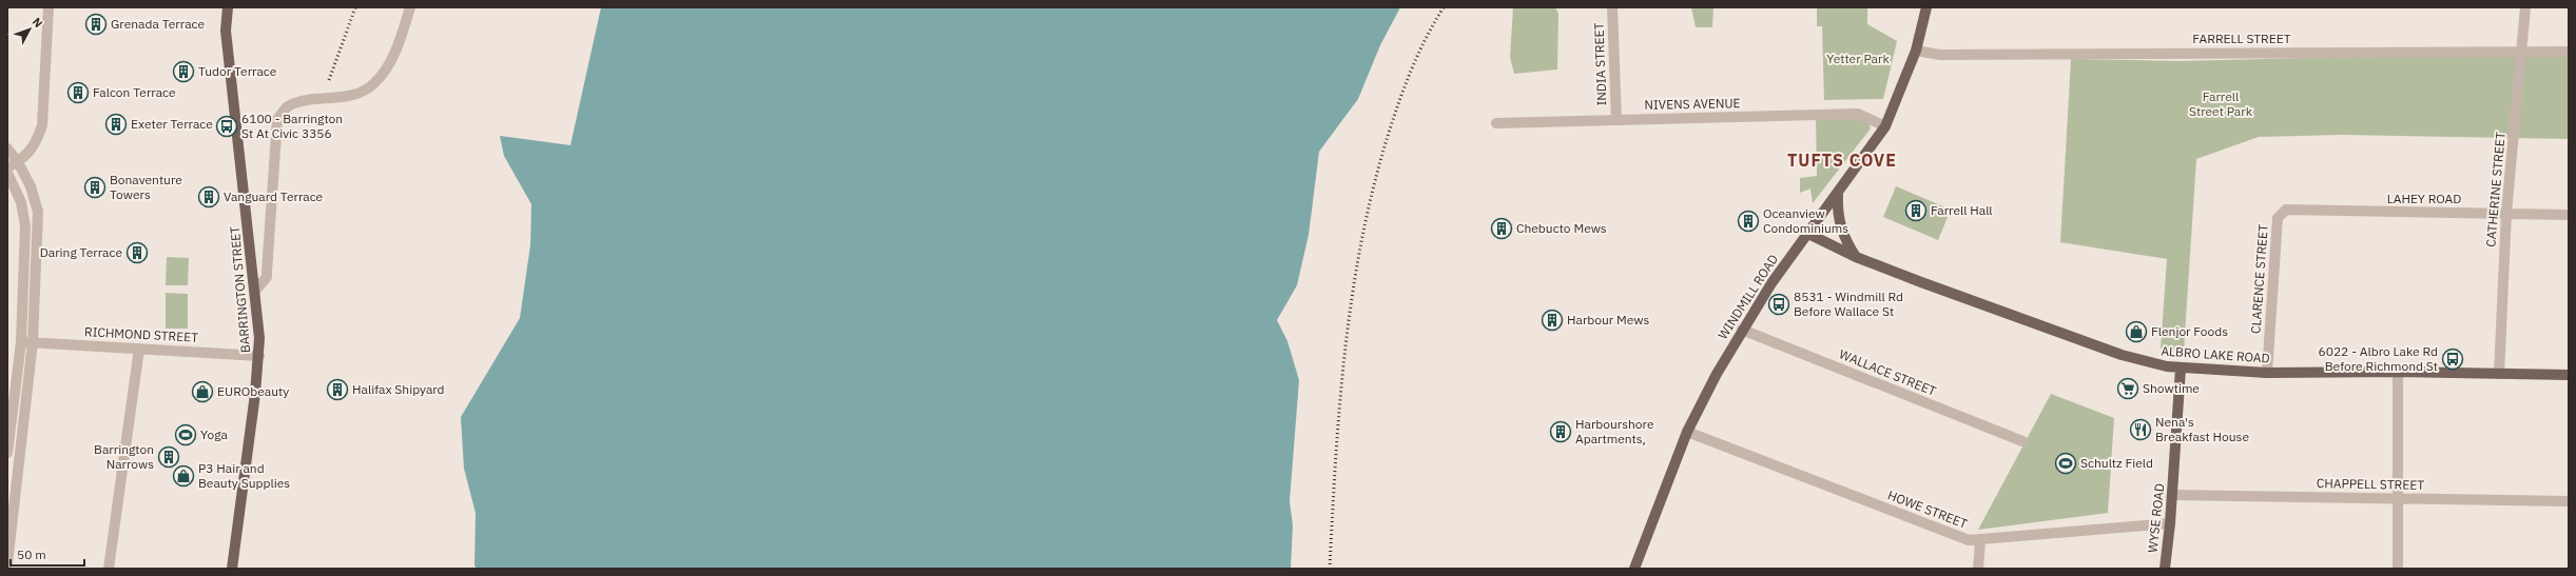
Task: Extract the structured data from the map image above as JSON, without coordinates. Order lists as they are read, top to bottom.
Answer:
{
  "streets": {
    "main road": [
      "BARRINGTON STREET",
      "WINDMILL ROAD",
      "ALBRO LAKE ROAD",
      "WYSE ROAD"
    ],
    "street": [
      "FARRELL STREET",
      "INDIA STREET",
      "NIVENS AVENUE",
      "CATHERINE STREET",
      "LAHEY ROAD",
      "CLARENCE STREET",
      "RICHMOND STREET",
      "WALLACE STREET",
      "CHAPPELL STREET",
      "HOWE STREET"
    ]
  },
  "crossings": [
    ["FARRELL STREET", "CATHERINE STREET"],
    ["FARRELL STREET", "WINDMILL ROAD"],
    ["INDIA STREET", "NIVENS AVENUE"],
    ["NIVENS AVENUE", "WINDMILL ROAD"],
    ["CATHERINE STREET", "LAHEY ROAD"],
    ["CATHERINE STREET", "ALBRO LAKE ROAD"],
    ["LAHEY ROAD", "CLARENCE STREET"],
    ["CLARENCE STREET", "ALBRO LAKE ROAD"],
    ["BARRINGTON STREET", "RICHMOND STREET"],
    ["WINDMILL ROAD", "ALBRO LAKE ROAD"],
    ["WINDMILL ROAD", "WALLACE STREET"],
    ["WINDMILL ROAD", "HOWE STREET"],
    ["ALBRO LAKE ROAD", "WYSE ROAD"],
    ["CHAPPELL STREET", "WYSE ROAD"],
    ["HOWE STREET", "WYSE ROAD"]
  ],
  "districts": ["TUFTS COVE"],
  "parks": ["Yetter Park", "Farrell Street Park"],
  "places": {
    "building": [
      "Grenada Terrace",
      "Tudor Terrace",
      "Falcon Terrace",
      "Exeter Terrace",
      "Bonaventure Towers",
      "Vanguard Terrace",
      "Farrell Hall",
      "Oceanview Condominiums",
      "Chebucto Mews",
      "Daring Terrace",
      "Harbour Mews",
      "Halifax Shipyard",
      "Harbourshore Apartments,",
      "Barrington Narrows"
    ],
    "bus stop": ["6100 - Barrington St At Civic 3356", "8531 - Windmill Rd Before Wallace St", "6022 - Albro Lake Rd Before Richmond St"],
    "shop": ["Flenjor Foods", "EURObeauty", "P3 Hair and Beauty Supplies"],
    "supermarket": ["Showtime"],
    "restaurant": ["Nena's Breakfast House"],
    "sports": ["Yoga", "Schultz Field"]
  },
  "scale_bar": "50 m",
  "north": "top right"
}
